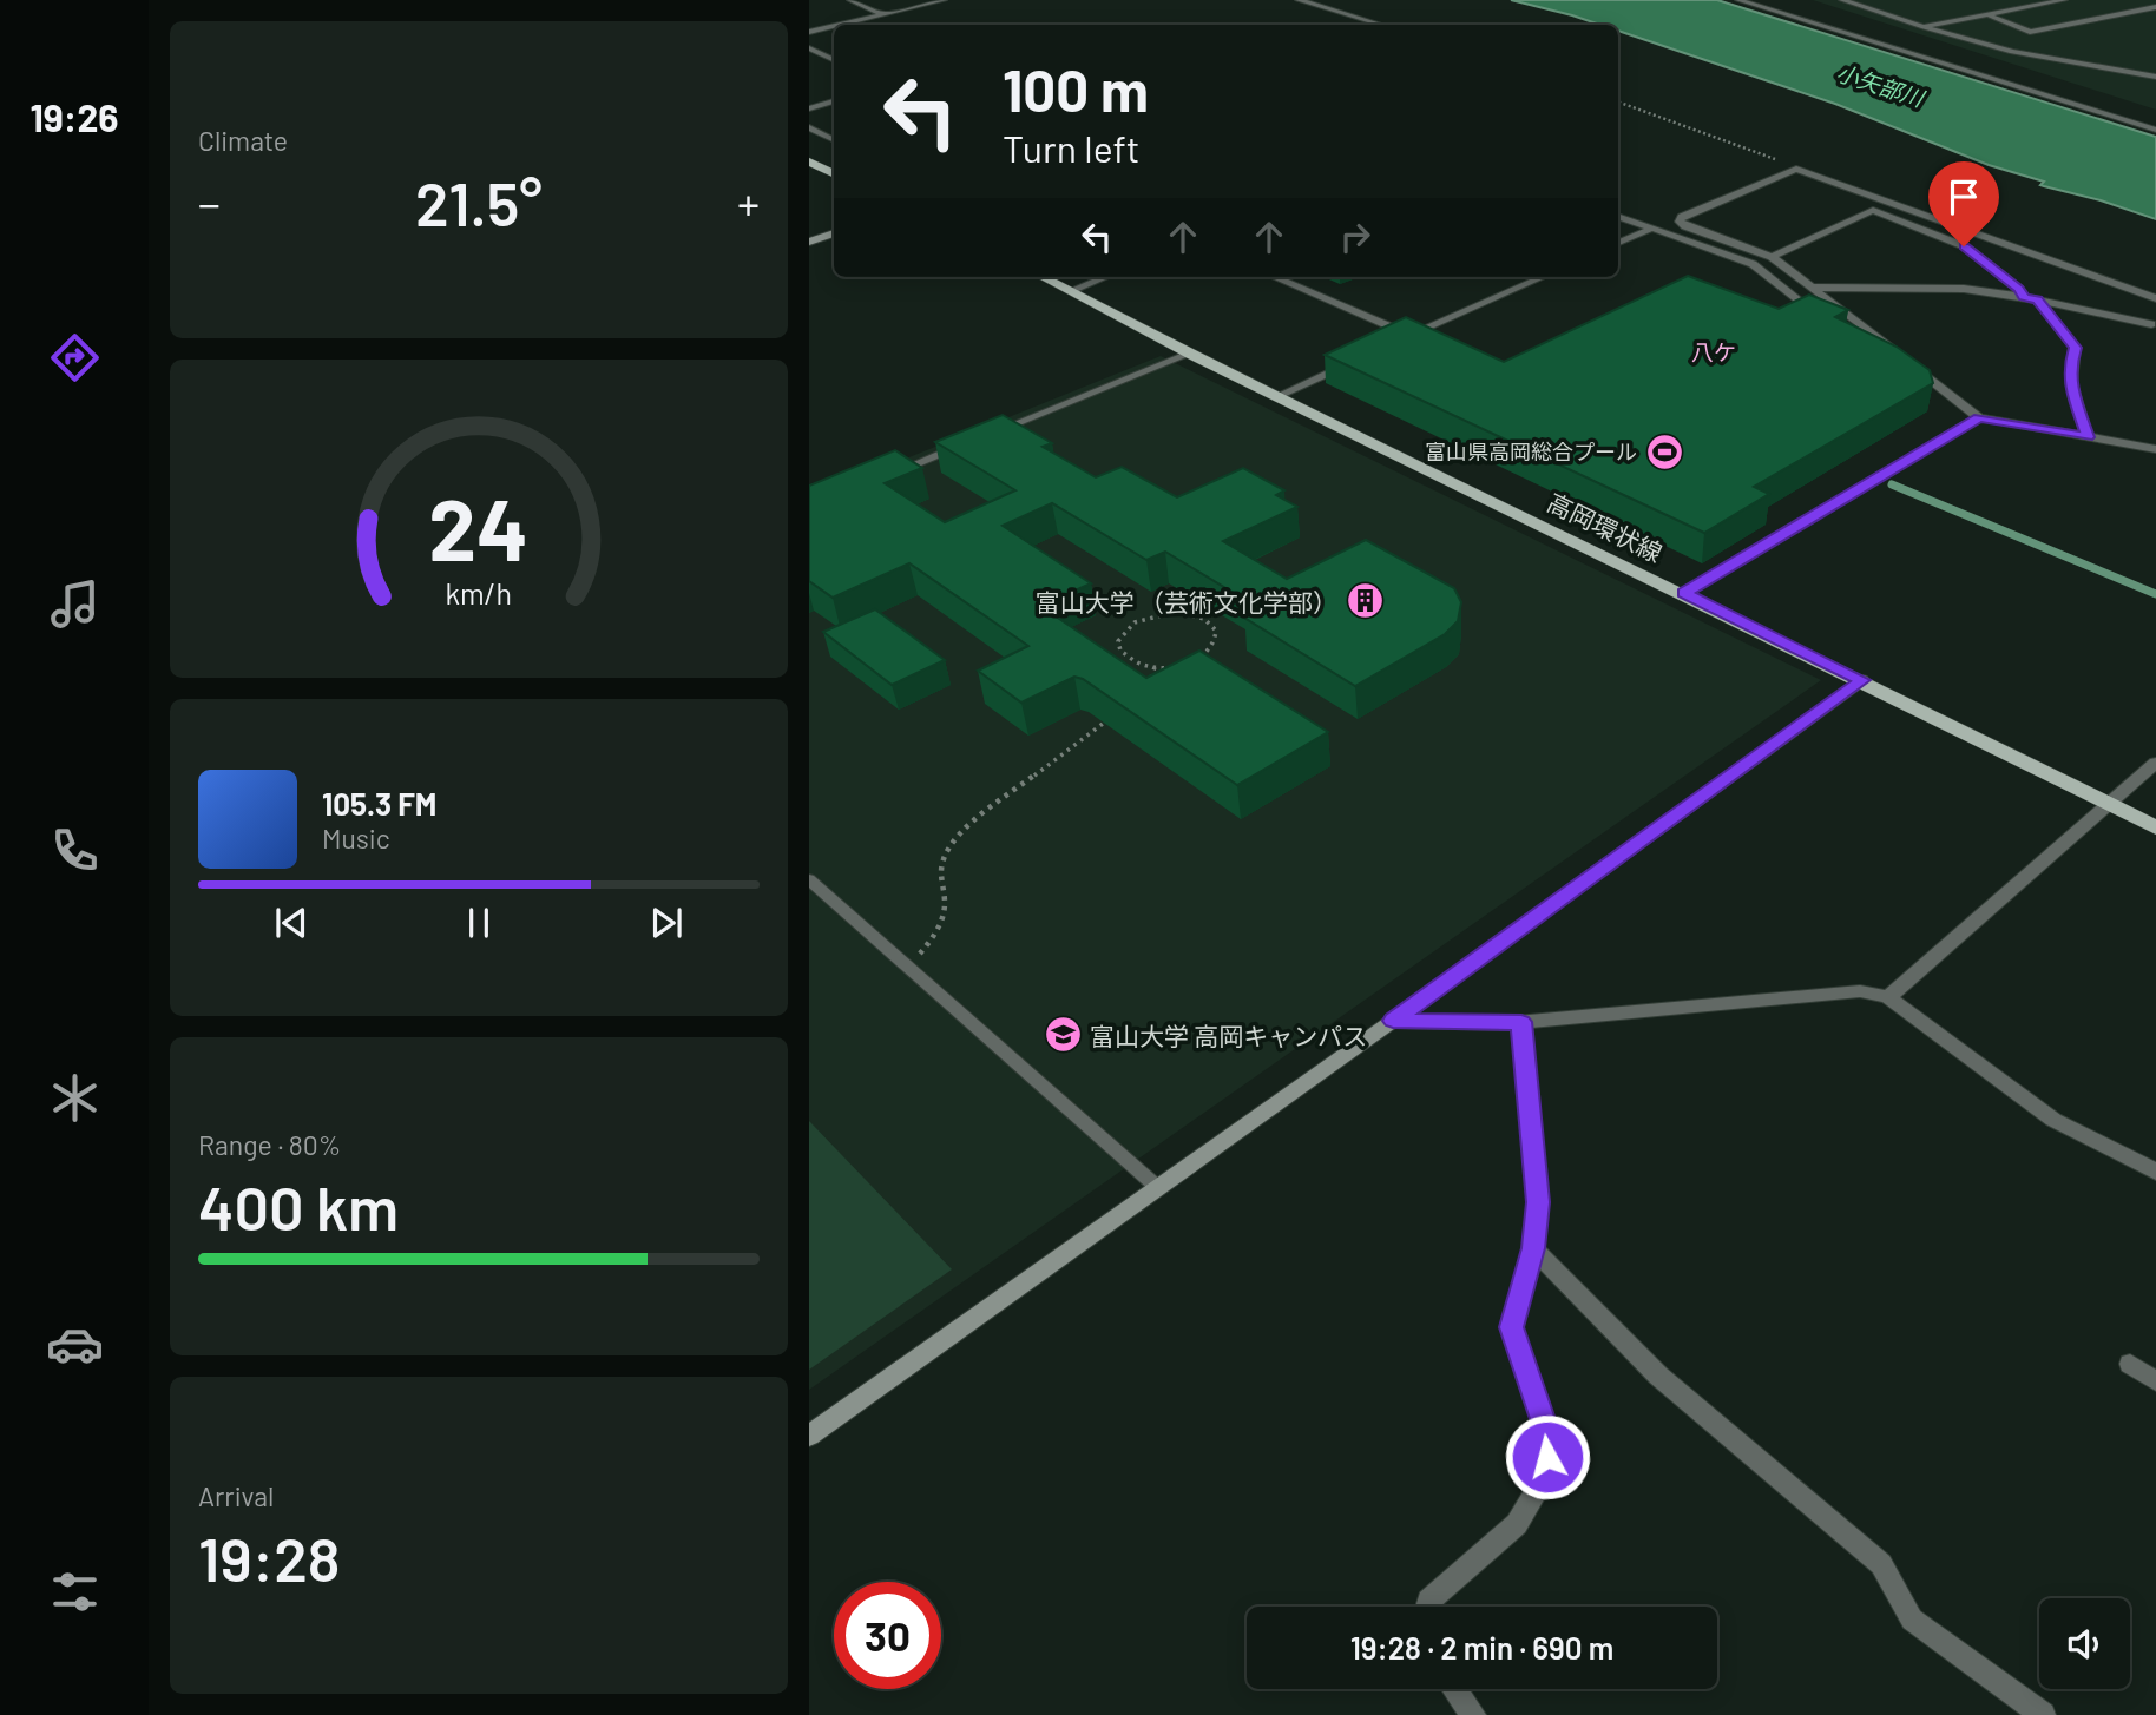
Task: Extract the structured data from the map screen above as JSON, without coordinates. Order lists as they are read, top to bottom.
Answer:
{
  "streets": {
    "main road": ["高岡環状線"]
  },
  "districts": ["八ケ"],
  "water": ["小矢部川"],
  "places": {
    "sports": ["富山県高岡総合プール"],
    "building": ["富山大学 （芸術文化学部）"],
    "school or university": ["富山大学 高岡キャンパス"]
  },
  "page": {
    "tabs": "19:26",
    "tile": [
      "Climate",
      ["Range · 80%", "400 km"],
      ["Arrival", "19:28"]
    ],
    "turn": ["100 m", "Turn left"],
    "heat": ["−", "21.5°", "+"],
    "song": ["105.3 FM", "Music"],
    "limit": "30",
    "trip": "19:28 · 2 min · 690 m",
    "gauge": ["24", "km/h"]
  }
}
